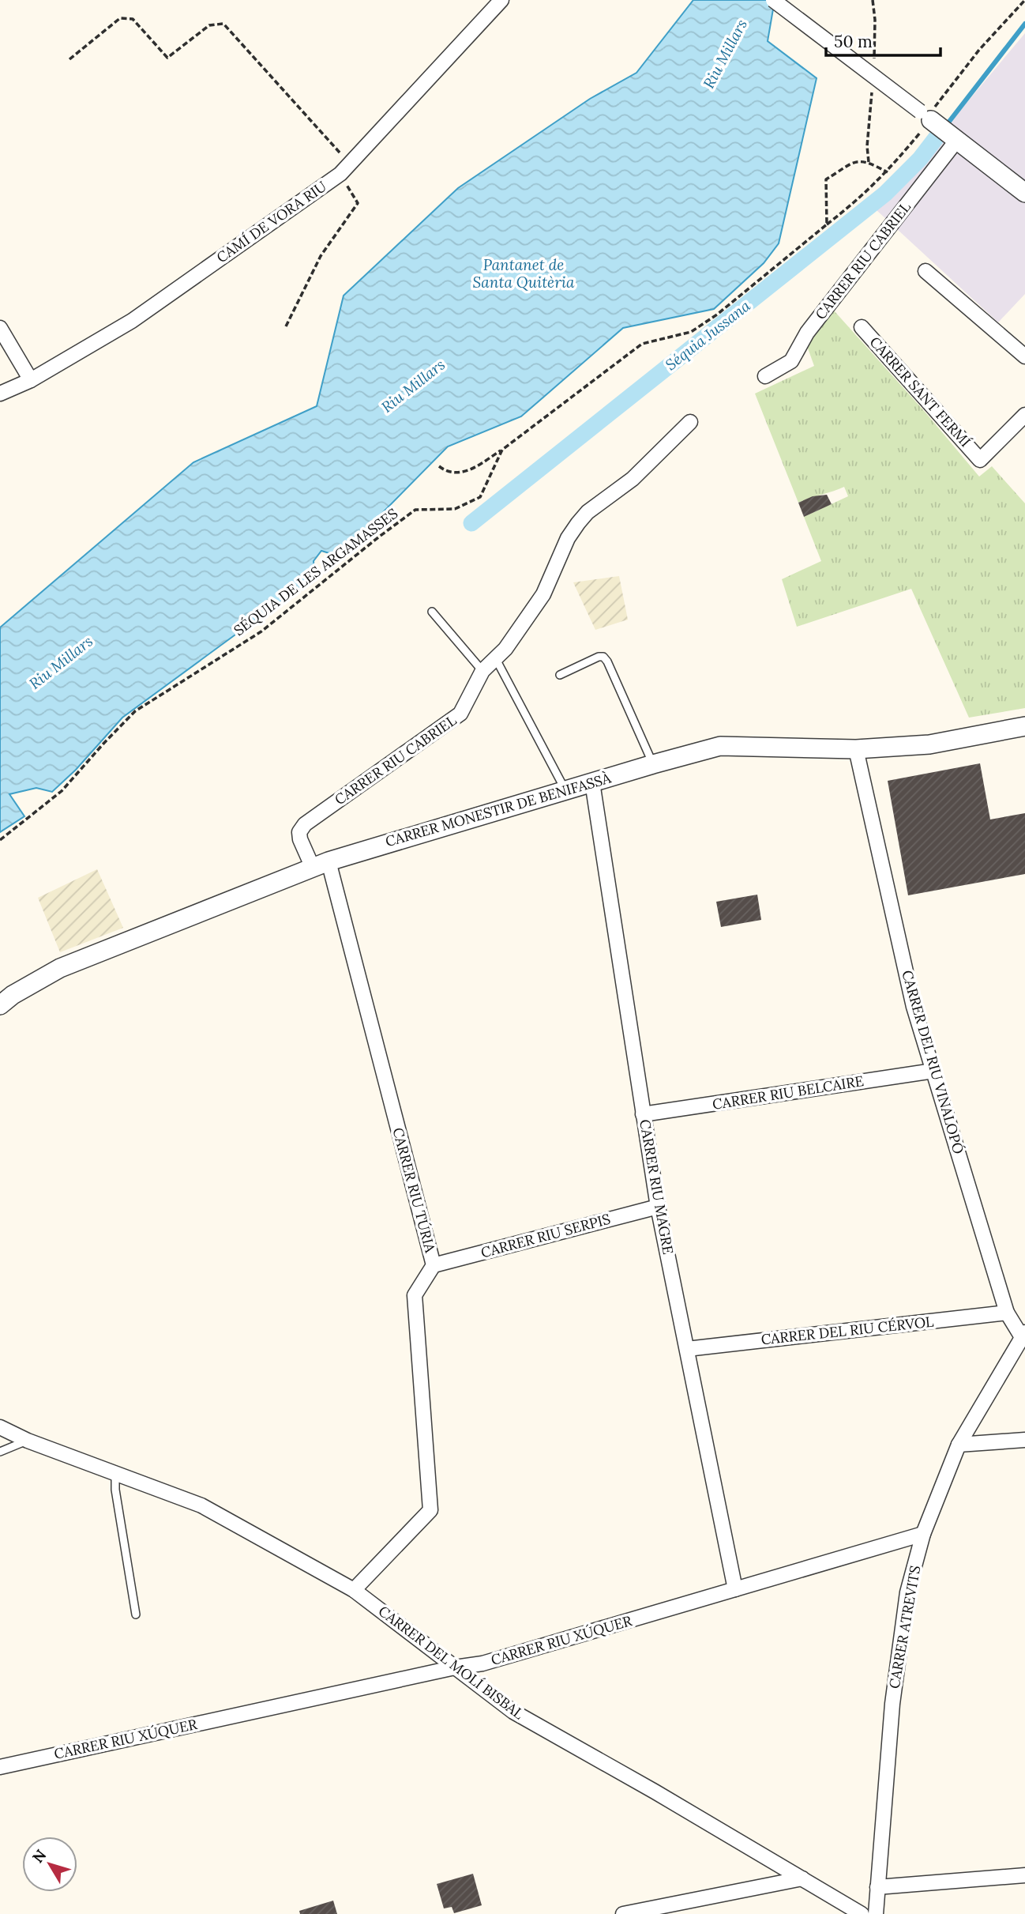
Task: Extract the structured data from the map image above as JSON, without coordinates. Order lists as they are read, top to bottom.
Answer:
{
  "streets": {
    "street": [
      "CAMÍ DE VORA RIU",
      "CARRER RIU CABRIEL",
      "CARRER SANT FERMÍ",
      "CARRER MONESTIR DE BENIFASSÀ",
      "CARRER DEL RIU VINALOPÓ",
      "CARRER RIU BELCAIRE",
      "CARRER RIU MAGRE",
      "CARRER RIU TÚRIA",
      "CARRER RIU SERPIS",
      "CARRER DEL RIU CÉRVOL",
      "CARRER ATREVITS",
      "CARRER RIU XÚQUER",
      "CARRER DEL MOLÍ BISBAL"
    ],
    "path": ["SÉQUIA DE LES ARGAMASSES"]
  },
  "crossings": [
    ["CARRER RIU CABRIEL", "CARRER MONESTIR DE BENIFASSÀ"],
    ["CARRER RIU CABRIEL", "CARRER RIU TÚRIA"],
    ["CARRER MONESTIR DE BENIFASSÀ", "CARRER DEL RIU VINALOPÓ"],
    ["CARRER MONESTIR DE BENIFASSÀ", "CARRER RIU MAGRE"],
    ["CARRER MONESTIR DE BENIFASSÀ", "CARRER RIU TÚRIA"],
    ["CARRER DEL RIU VINALOPÓ", "CARRER RIU BELCAIRE"],
    ["CARRER DEL RIU VINALOPÓ", "CARRER DEL RIU CÉRVOL"],
    ["CARRER DEL RIU VINALOPÓ", "CARRER ATREVITS"],
    ["CARRER RIU BELCAIRE", "CARRER RIU MAGRE"],
    ["CARRER RIU MAGRE", "CARRER RIU SERPIS"],
    ["CARRER RIU MAGRE", "CARRER DEL RIU CÉRVOL"],
    ["CARRER RIU MAGRE", "CARRER RIU XÚQUER"],
    ["CARRER RIU TÚRIA", "CARRER RIU SERPIS"],
    ["CARRER RIU TÚRIA", "CARRER DEL MOLÍ BISBAL"],
    ["CARRER ATREVITS", "CARRER RIU XÚQUER"],
    ["CARRER RIU XÚQUER", "CARRER DEL MOLÍ BISBAL"]
  ],
  "water": ["Riu Millars", "Pantanet de Santa Quitèria", "Séquia Jussana"],
  "scale_bar": "50 m",
  "north": "top left"
}
